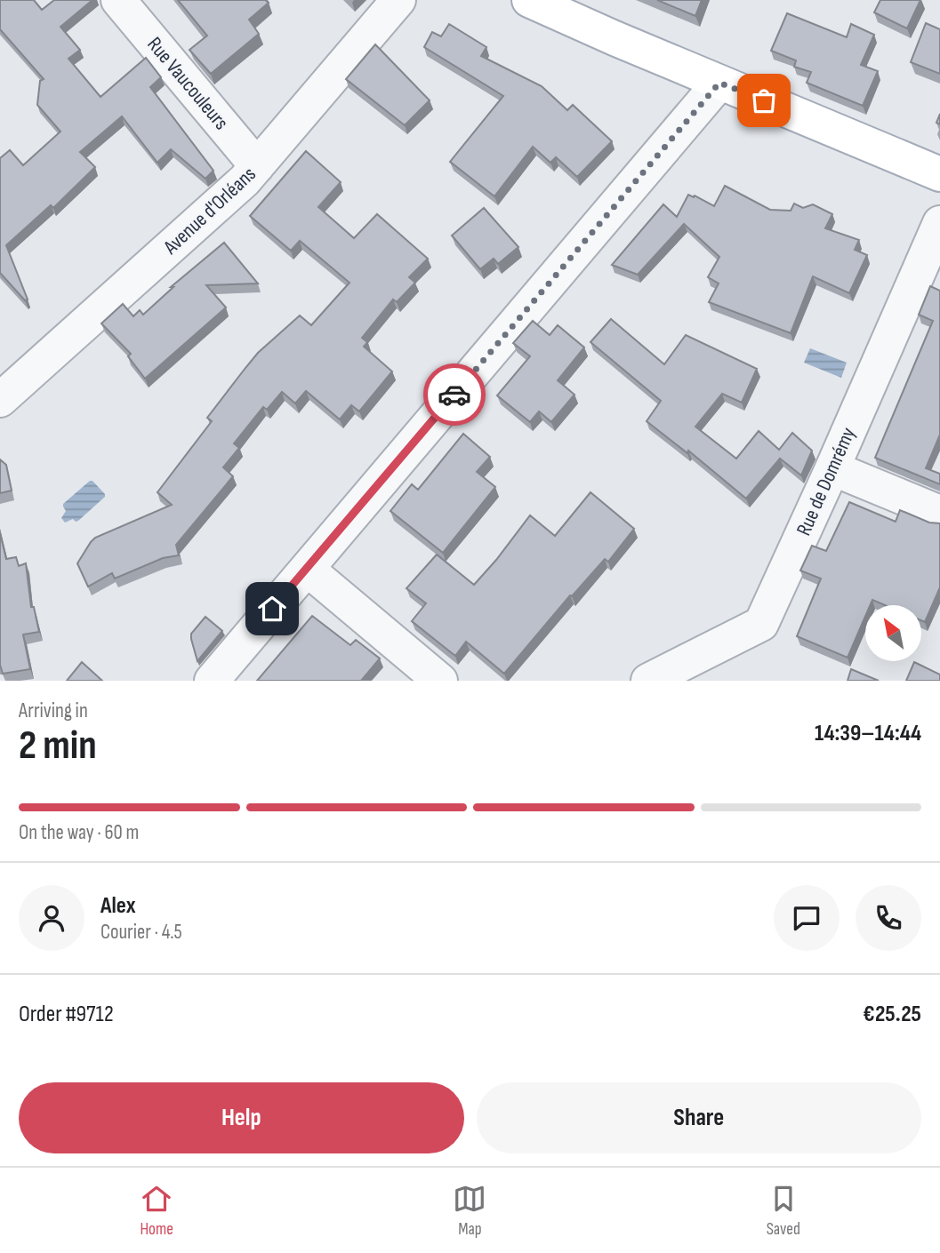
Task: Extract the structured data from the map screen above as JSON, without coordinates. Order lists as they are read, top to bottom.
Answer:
{
  "streets": {
    "street": ["Rue Vaucouleurs", "Avenue d'Orléans", "Rue de Domrémy"]
  },
  "crossings": [
    ["Rue Vaucouleurs", "Avenue d'Orléans"]
  ],
  "north": "top left",
  "page": {
    "heading": ["2 min", "Arriving in", "14:39–14:44"],
    "panel": [
      "Alex",
      "Courier · 4.5",
      "Order #9712",
      "€25.25"
    ],
    "bar": "On the way · 60 m",
    "buttons": ["Help", "Share"],
    "tabs": ["Home", "Map", "Saved"]
  }
}
